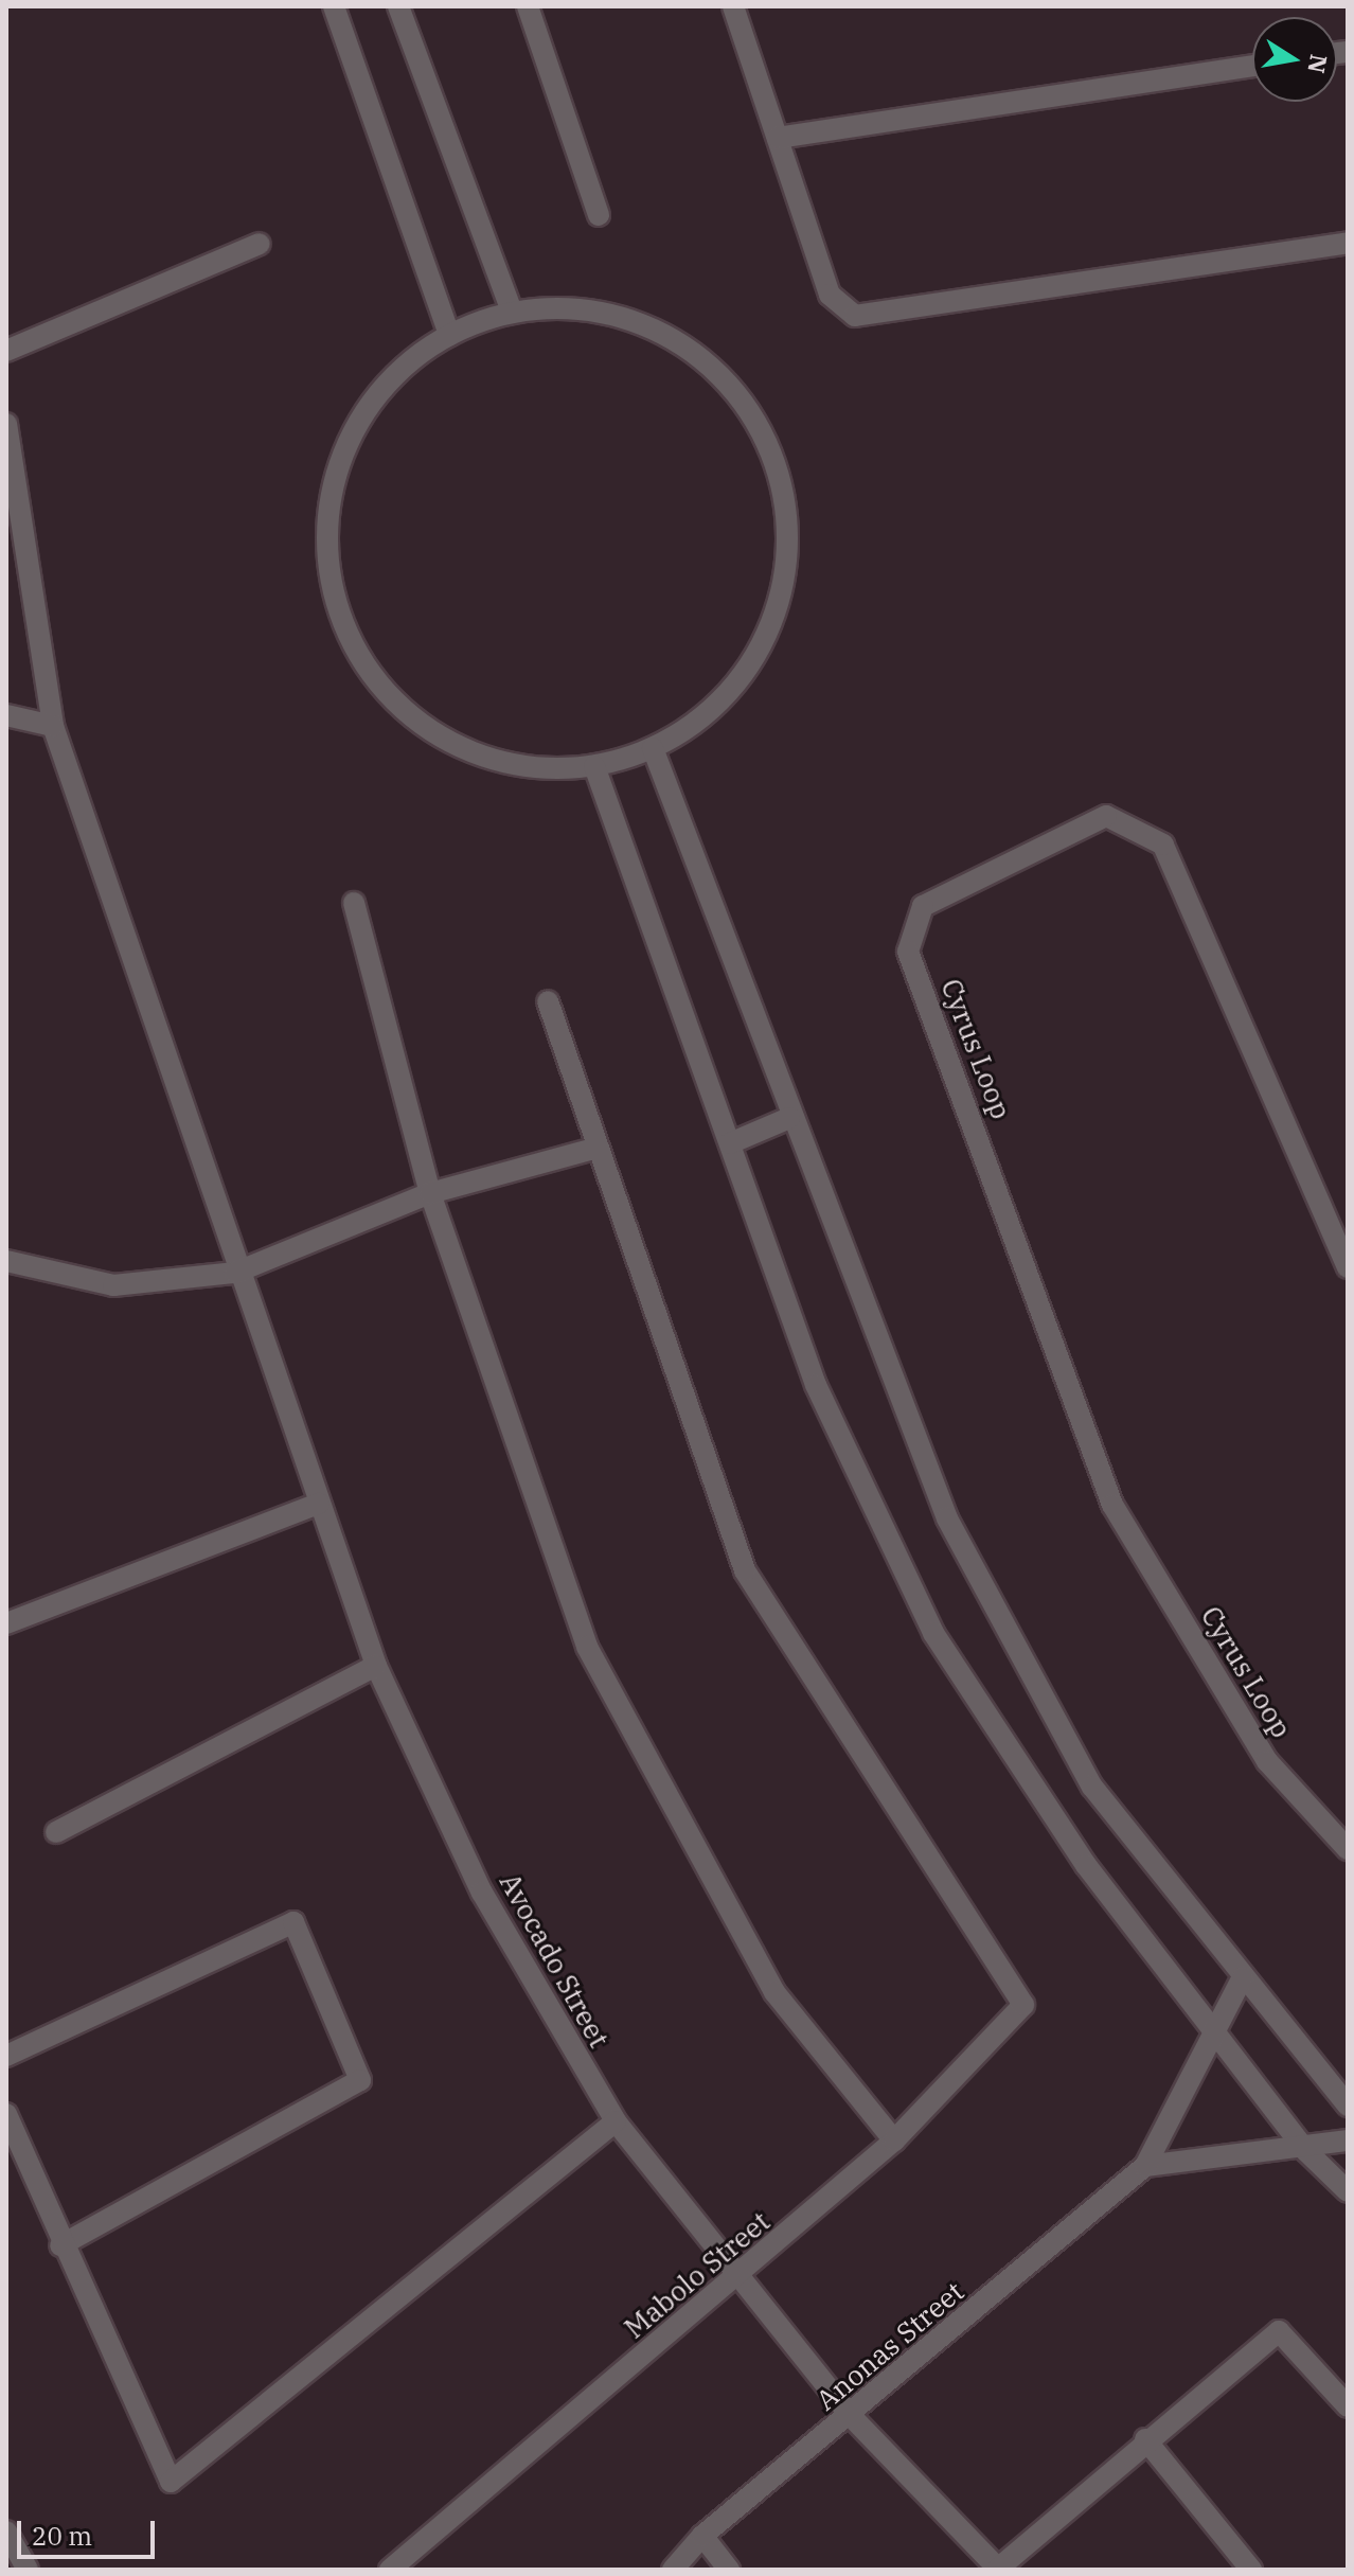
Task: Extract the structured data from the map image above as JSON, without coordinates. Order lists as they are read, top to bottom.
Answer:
{
  "streets": {
    "street": [
      "Cyrus Loop",
      "Avocado Street",
      "Mabolo Street",
      "Anonas Street"
    ]
  },
  "crossings": [
    ["Avocado Street", "Mabolo Street"],
    ["Avocado Street", "Anonas Street"]
  ],
  "scale_bar": "20 m",
  "north": "right"
}
